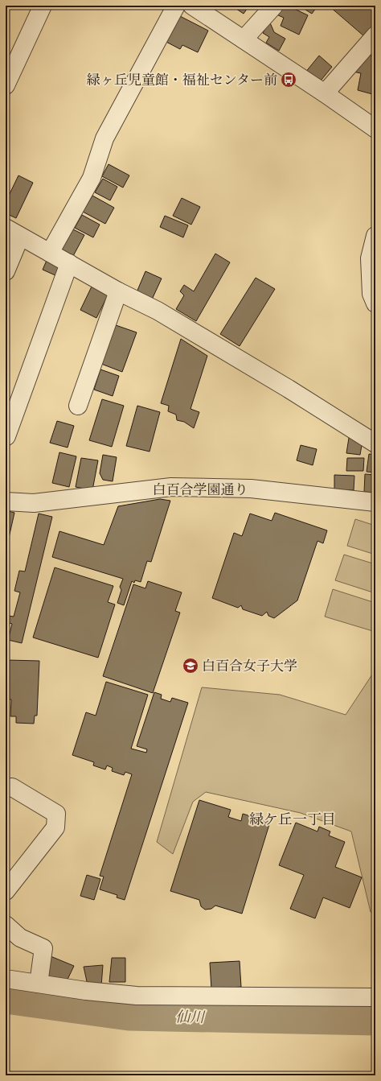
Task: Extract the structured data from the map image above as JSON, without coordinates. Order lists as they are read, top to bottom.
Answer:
{
  "streets": {
    "street": ["白百合学園通り"]
  },
  "districts": ["緑ケ丘一丁目"],
  "water": ["仙川"],
  "places": {
    "bus stop": ["緑ヶ丘児童館・福祉センター前"],
    "school or university": ["白百合女子大学"]
  }
}
